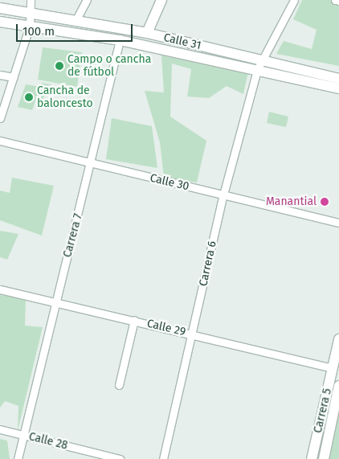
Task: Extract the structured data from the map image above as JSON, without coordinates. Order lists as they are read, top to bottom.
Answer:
{
  "streets": {
    "main road": ["Calle 31", "Carrera 5"],
    "street": [
      "Calle 30",
      "Carrera 7",
      "Carrera 6",
      "Calle 29",
      "Calle 28"
    ]
  },
  "crossings": [
    ["Calle 31", "Carrera 7"],
    ["Calle 31", "Carrera 6"],
    ["Calle 30", "Carrera 7"],
    ["Calle 30", "Carrera 6"],
    ["Carrera 7", "Calle 29"],
    ["Carrera 7", "Calle 28"],
    ["Carrera 6", "Calle 29"],
    ["Calle 29", "Carrera 5"]
  ],
  "places": ["Campo o cancha de fútbol", "Cancha de baloncesto", "Manantial"],
  "scale_bar": "100 m"
}
